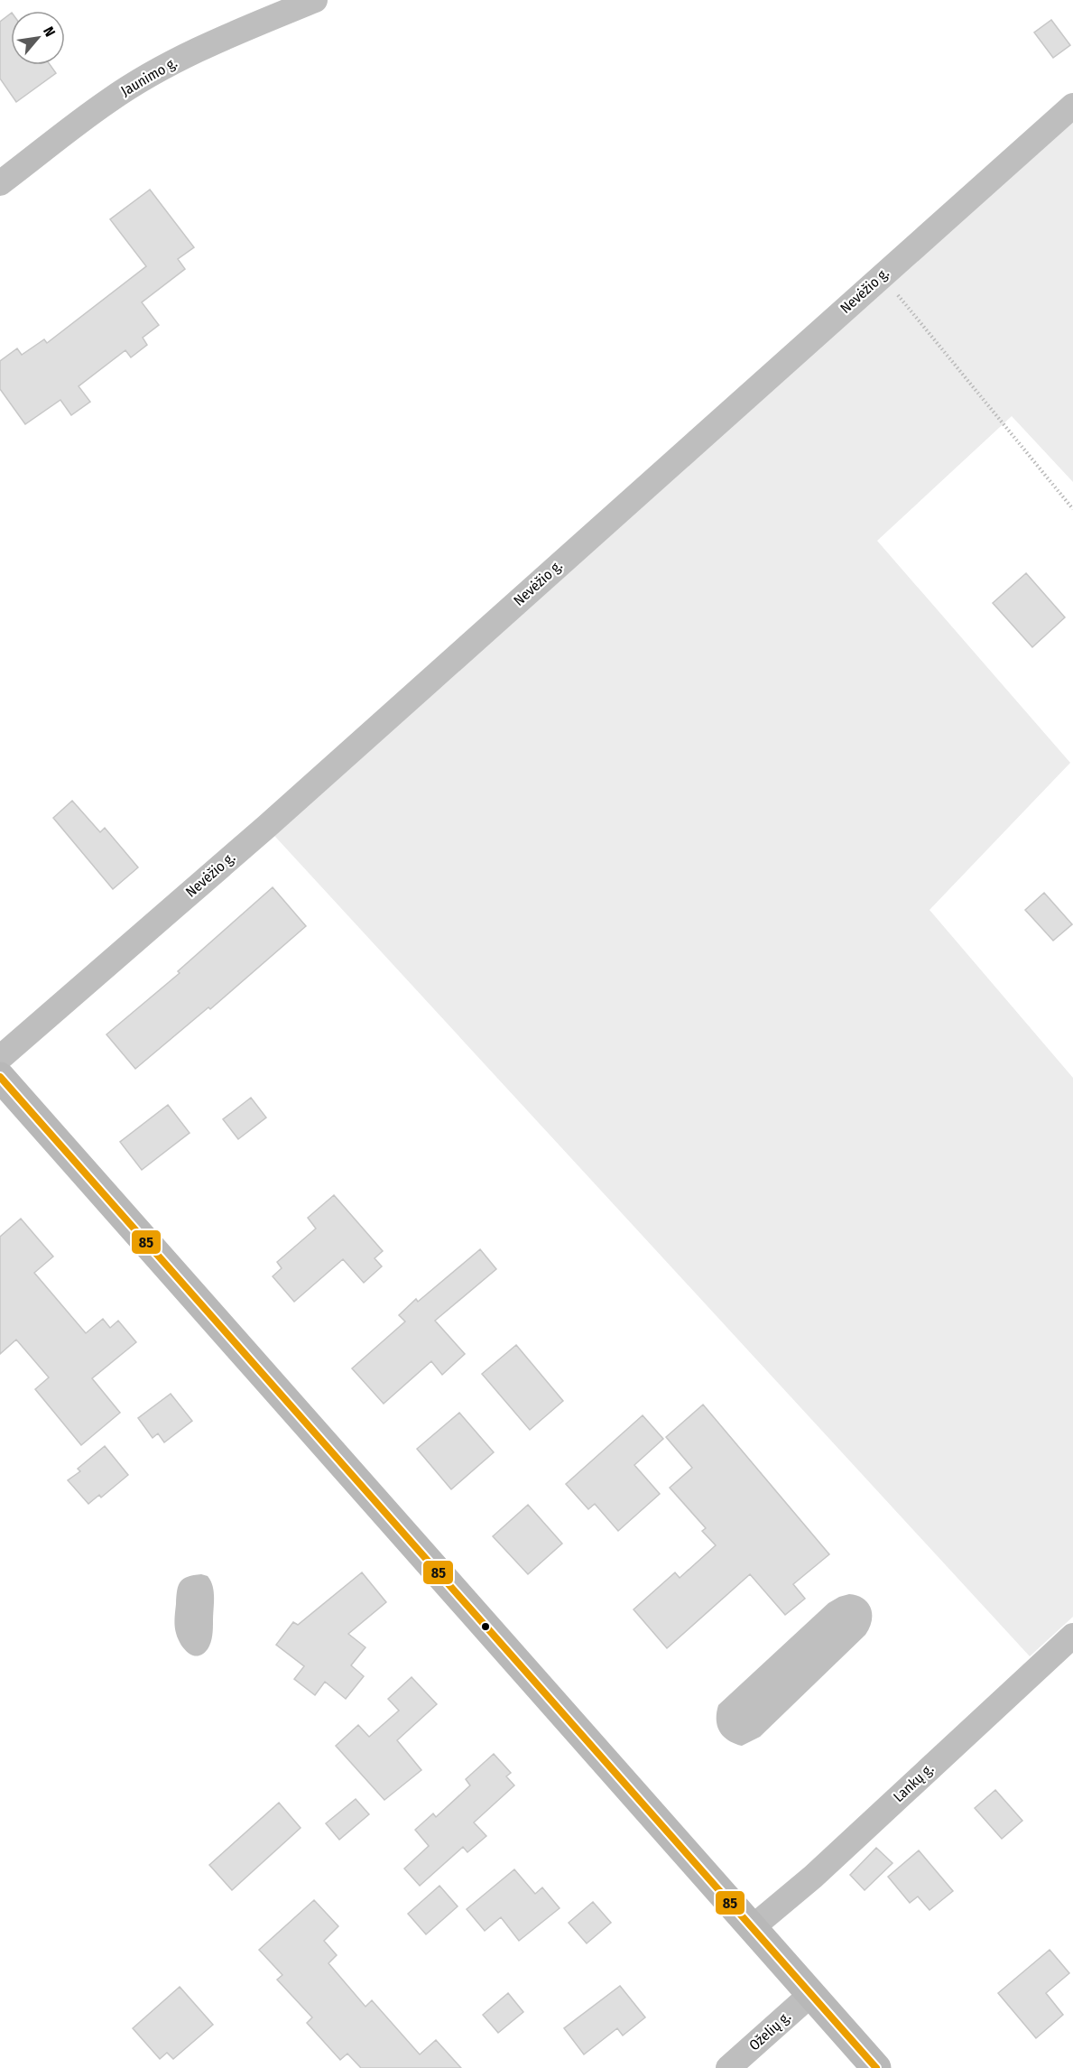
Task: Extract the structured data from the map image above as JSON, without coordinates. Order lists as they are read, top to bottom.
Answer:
{
  "streets": {
    "street": [
      "Jaunimo g.",
      "Nevėžio g.",
      "Lankų g.",
      "Oželių g."
    ]
  },
  "lines": ["transit line 85"],
  "north": "top right"
}
